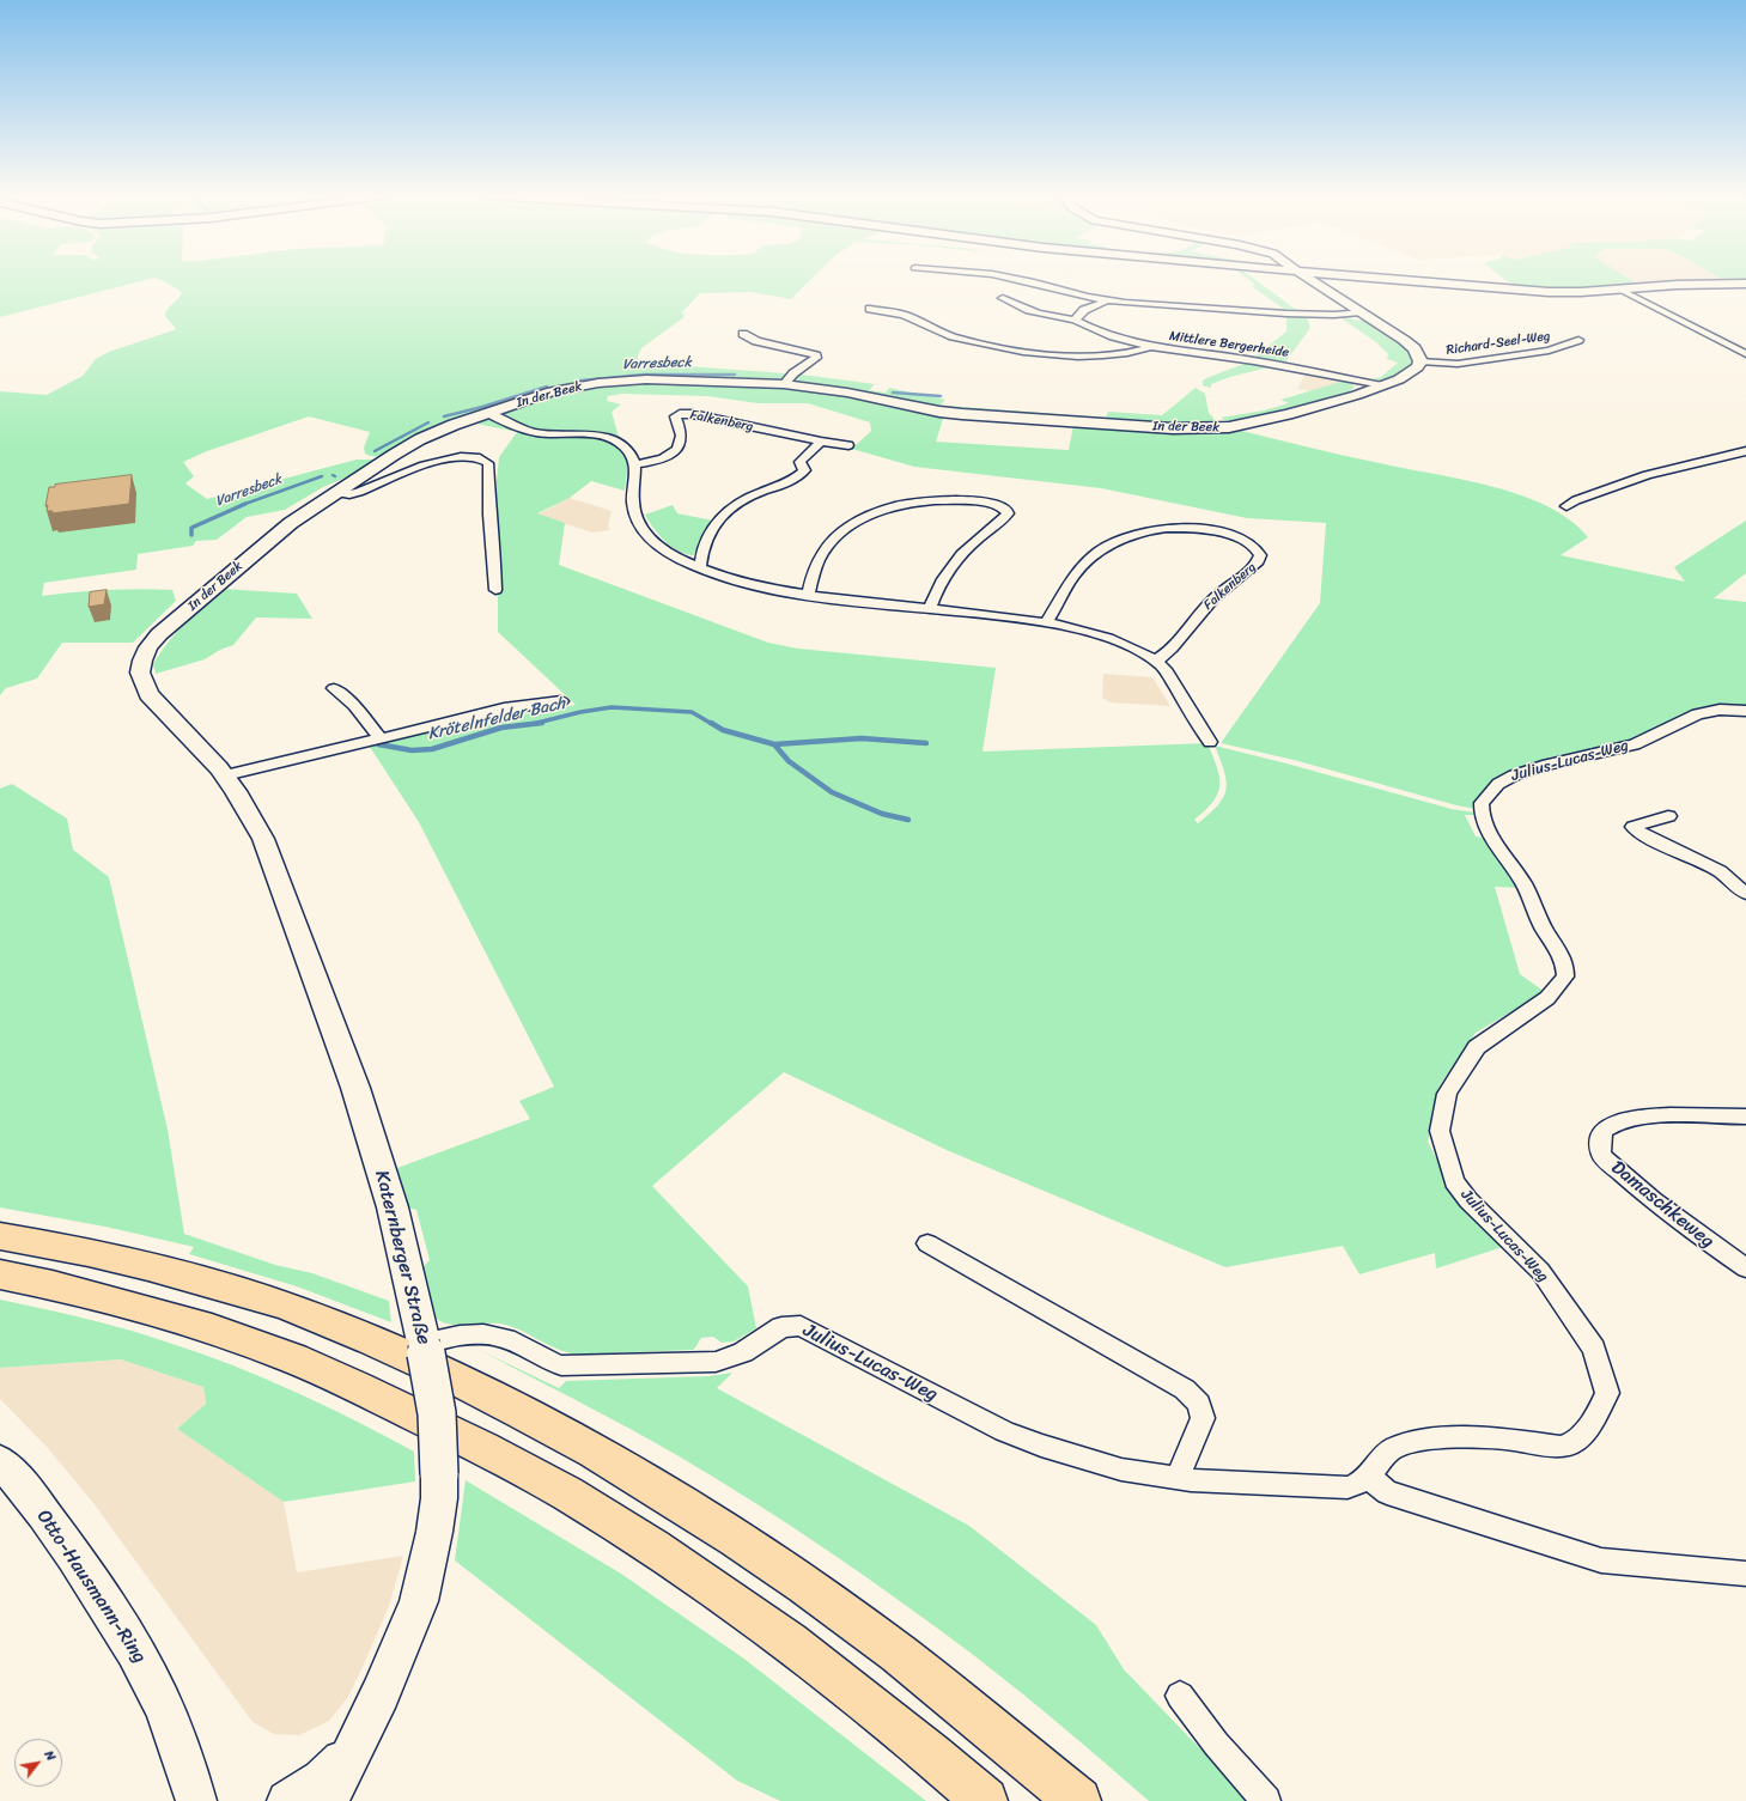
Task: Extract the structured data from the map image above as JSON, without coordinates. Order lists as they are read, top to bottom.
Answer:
{
  "streets": {
    "street": [
      "Richard-Seel-Weg",
      "Mittlere Bergerheide",
      "In der Beek",
      "Falkenberg",
      "Julius-Lucas-Weg",
      "Damaschkeweg",
      "Katernberger Straße",
      "Otto-Hausmann-Ring"
    ]
  },
  "crossings": [
    ["Richard-Seel-Weg", "In der Beek"],
    ["Mittlere Bergerheide", "In der Beek"],
    ["In der Beek", "Katernberger Straße"],
    ["Julius-Lucas-Weg", "Katernberger Straße"]
  ],
  "water": ["Varresbeck", "Krötelnfelder Bach"],
  "north": "top right"
}
